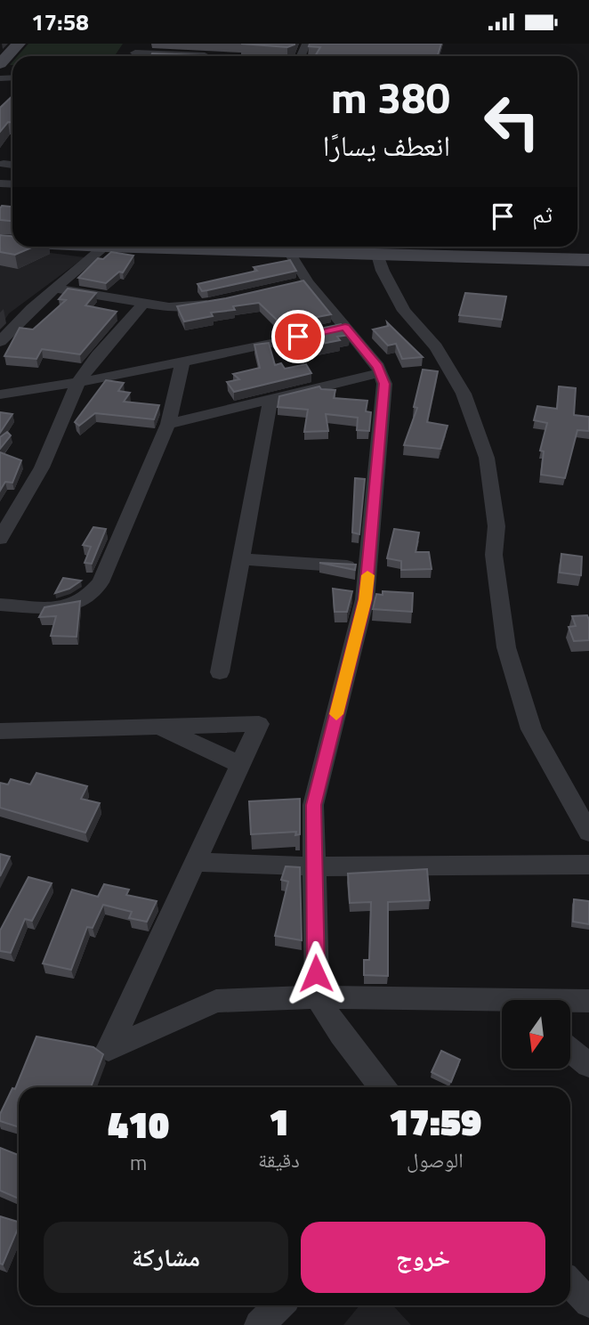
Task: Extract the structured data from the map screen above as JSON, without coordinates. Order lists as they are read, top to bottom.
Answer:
{
  "north": "bottom",
  "page": {
    "status": "17:58",
    "turn": ["380 m", "انعطف يسارًا"],
    "then": "ثم",
    "eta": [
      "17:59",
      "الوصول",
      "1",
      "دقيقة",
      "410",
      "m"
    ],
    "buttons": ["خروج", "مشاركة"]
  }
}
